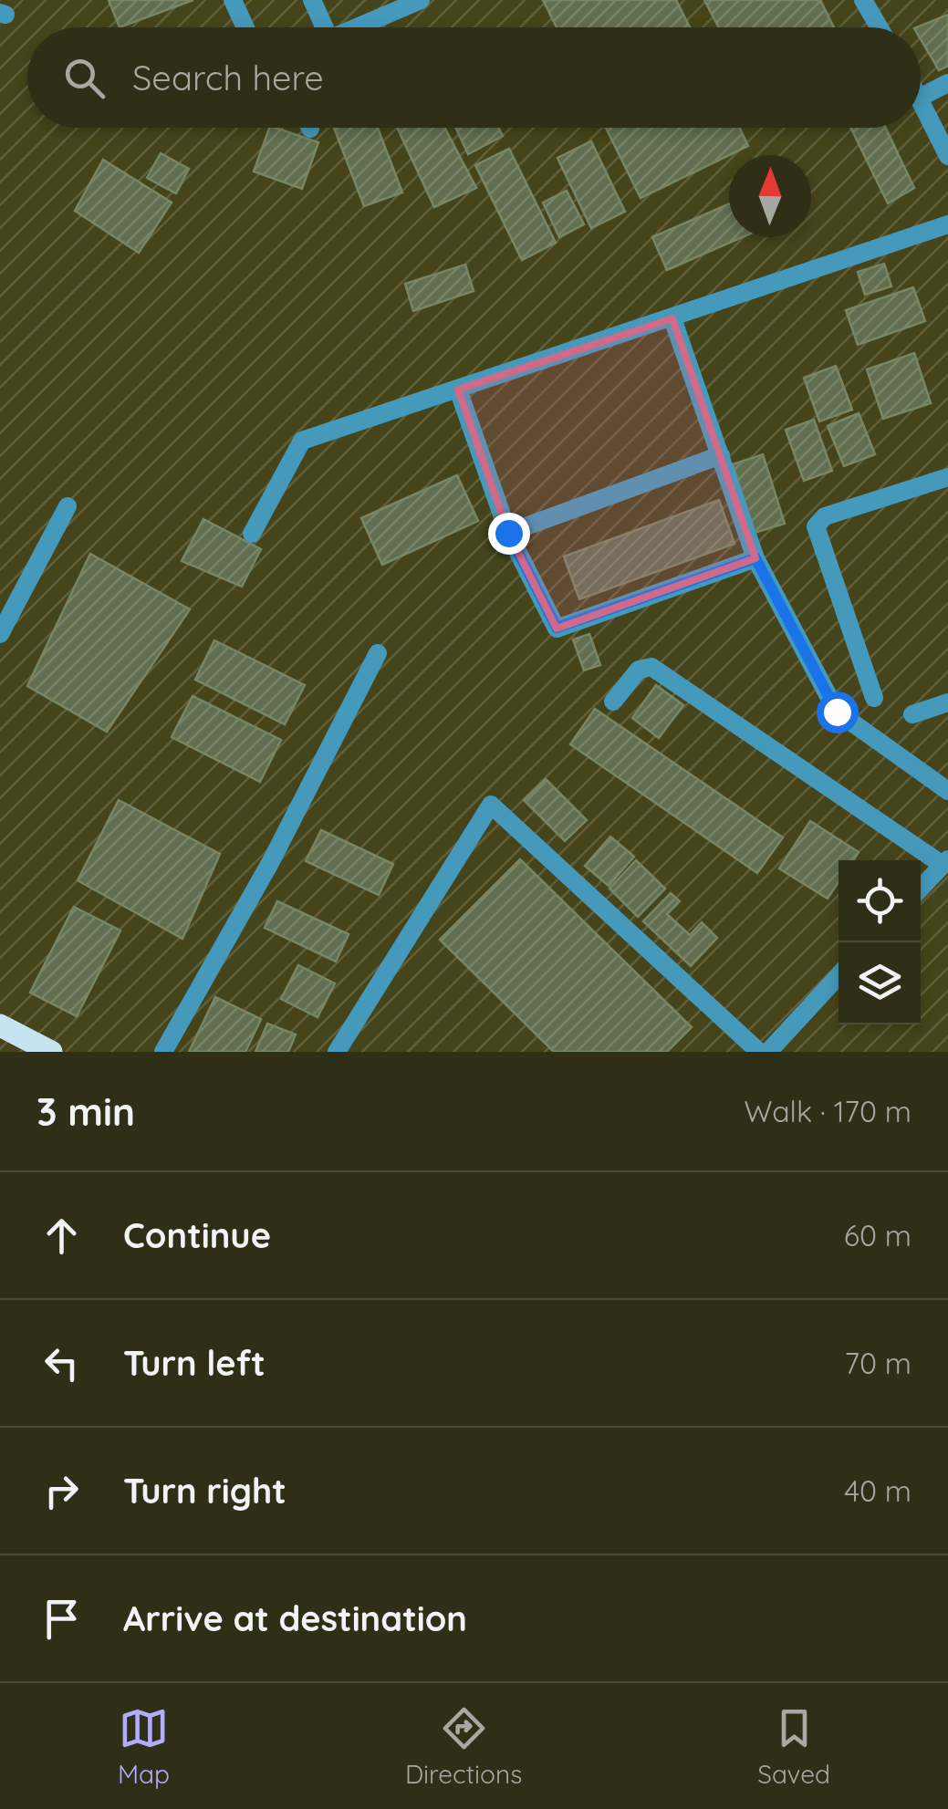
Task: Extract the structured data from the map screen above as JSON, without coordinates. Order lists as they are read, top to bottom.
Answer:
{
  "north": "top",
  "page": {
    "search": "Search here",
    "heading": ["3 min", "Walk · 170 m"],
    "list": [
      ["Continue", "60 m"],
      ["Turn left", "70 m"],
      ["Turn right", "40 m"],
      "Arrive at destination"
    ],
    "nav": ["Map", "Directions", "Saved"]
  }
}
